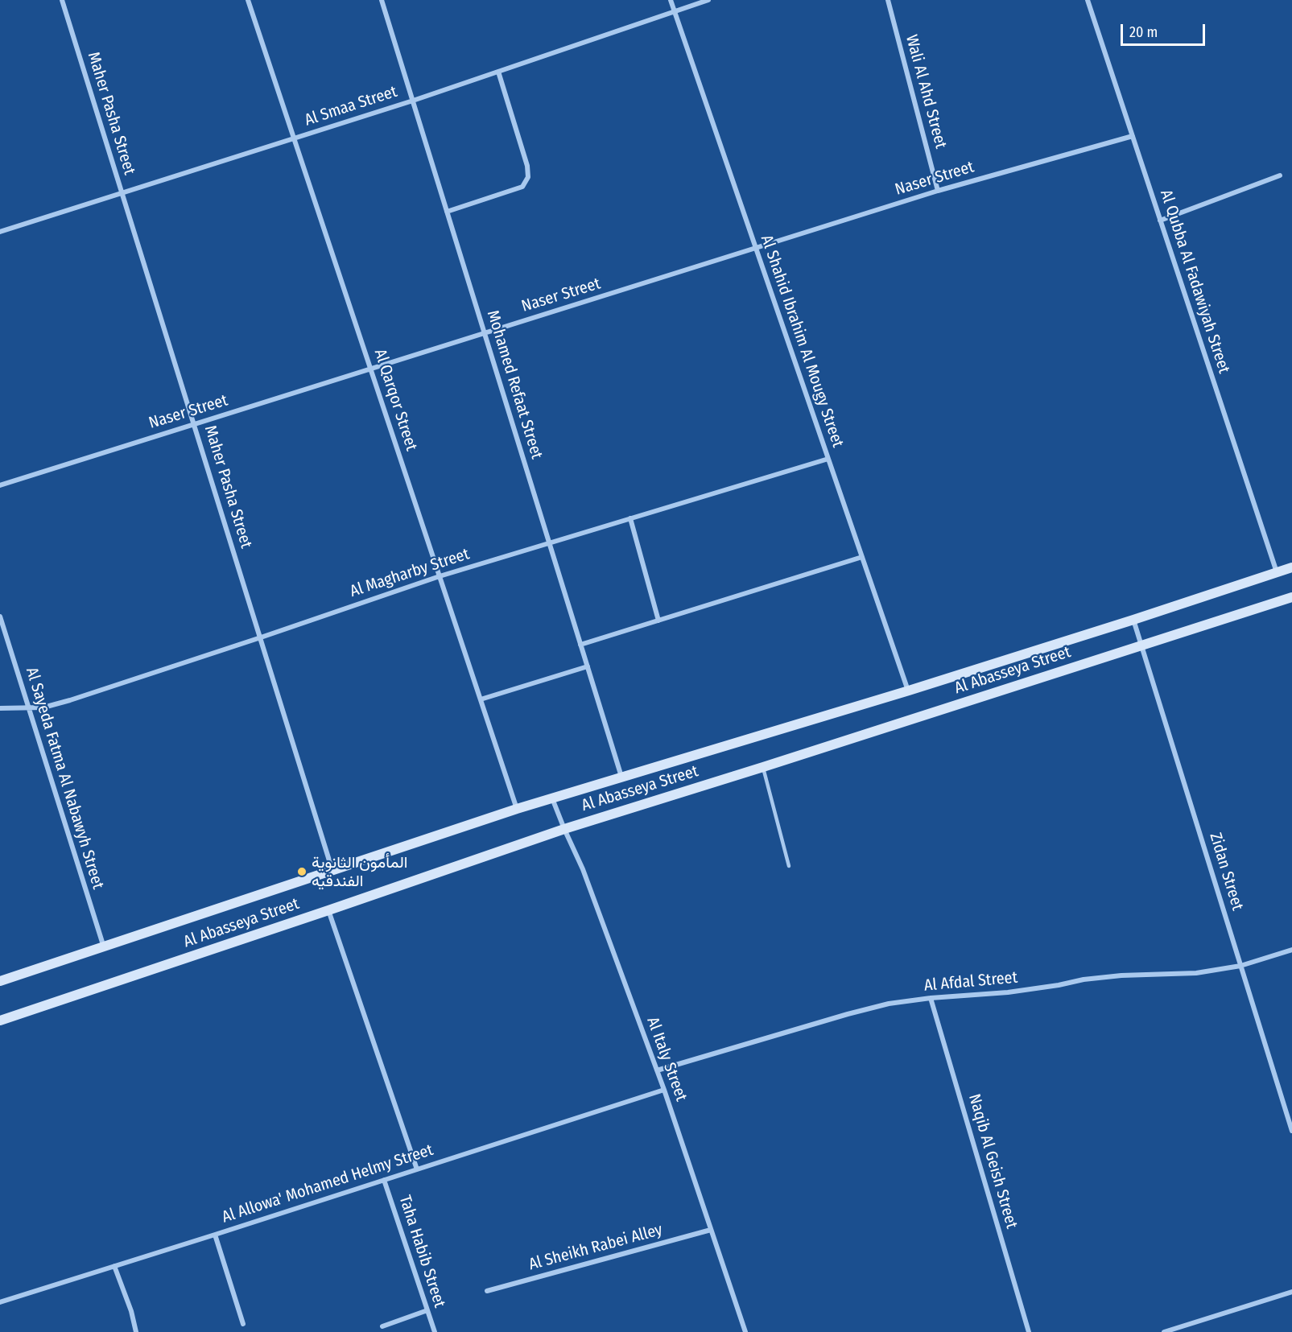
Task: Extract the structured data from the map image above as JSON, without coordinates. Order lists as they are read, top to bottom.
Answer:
{
  "streets": {
    "main road": ["Al Abasseya Street"],
    "street": [
      "Wali Al Ahd Street",
      "Al Smaa Street",
      "Maher Pasha Street",
      "Naser Street",
      "Al Qubba Al Fadawiyah Street",
      "Al Shahid Ibrahim Al Mougy Street",
      "Mohamed Refaat Street",
      "Al Qarqor Street",
      "Al Magharby Street",
      "Al Sayeda Fatma Al Nabawyh Street",
      "Zidan Street",
      "Al Afdal Street",
      "Al Italy Street",
      "Naqib Al Geish Street",
      "Al Allowa' Mohamed Helmy Street",
      "Al Sheikh Rabei Alley",
      "Taha Habib Street"
    ]
  },
  "crossings": [
    ["Wali Al Ahd Street", "Naser Street"],
    ["Al Smaa Street", "Maher Pasha Street"],
    ["Al Smaa Street", "Al Shahid Ibrahim Al Mougy Street"],
    ["Al Smaa Street", "Mohamed Refaat Street"],
    ["Al Smaa Street", "Al Qarqor Street"],
    ["Maher Pasha Street", "Naser Street"],
    ["Maher Pasha Street", "Al Magharby Street"],
    ["Maher Pasha Street", "Al Abasseya Street"],
    ["Naser Street", "Al Qubba Al Fadawiyah Street"],
    ["Naser Street", "Al Shahid Ibrahim Al Mougy Street"],
    ["Naser Street", "Mohamed Refaat Street"],
    ["Naser Street", "Al Qarqor Street"],
    ["Al Qubba Al Fadawiyah Street", "Al Abasseya Street"],
    ["Al Shahid Ibrahim Al Mougy Street", "Al Magharby Street"],
    ["Al Shahid Ibrahim Al Mougy Street", "Al Abasseya Street"],
    ["Mohamed Refaat Street", "Al Magharby Street"],
    ["Mohamed Refaat Street", "Al Abasseya Street"],
    ["Al Qarqor Street", "Al Magharby Street"],
    ["Al Qarqor Street", "Al Abasseya Street"],
    ["Al Magharby Street", "Al Sayeda Fatma Al Nabawyh Street"],
    ["Al Abasseya Street", "Al Sayeda Fatma Al Nabawyh Street"],
    ["Al Abasseya Street", "Zidan Street"],
    ["Al Abasseya Street", "Al Italy Street"],
    ["Zidan Street", "Al Afdal Street"],
    ["Al Afdal Street", "Al Italy Street"],
    ["Al Afdal Street", "Naqib Al Geish Street"],
    ["Al Italy Street", "Al Allowa' Mohamed Helmy Street"],
    ["Al Italy Street", "Al Sheikh Rabei Alley"],
    ["Al Allowa' Mohamed Helmy Street", "Taha Habib Street"]
  ],
  "places": ["المأمون الثانوية الفندقيه"],
  "scale_bar": "20 m"
}
